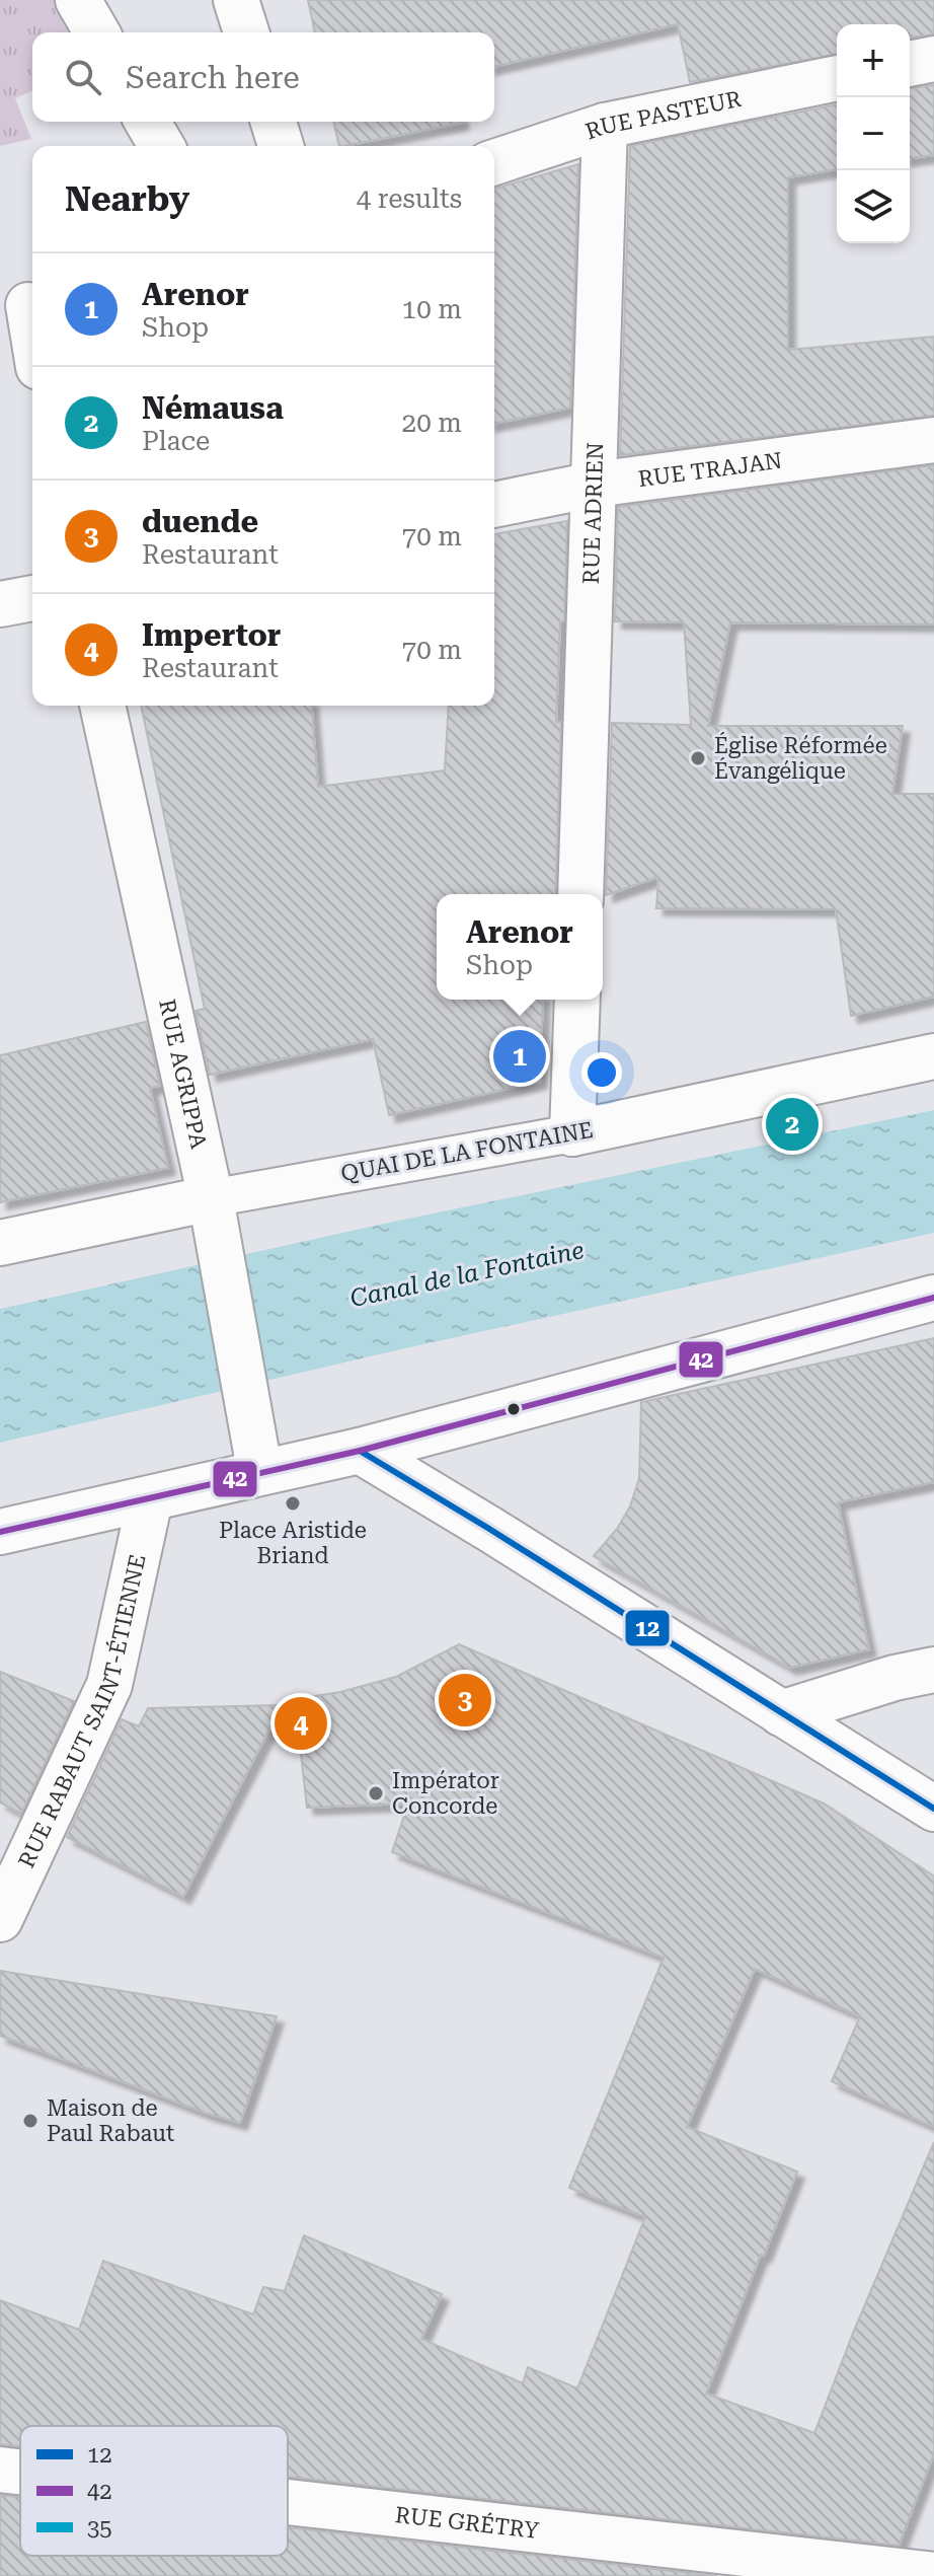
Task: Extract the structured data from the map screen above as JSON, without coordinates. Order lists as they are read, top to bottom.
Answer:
{
  "streets": {
    "street": [
      "RUE PASTEUR",
      "RUE TRAJAN",
      "RUE ADRIEN",
      "RUE AGRIPPA",
      "QUAI DE LA FONTAINE",
      "RUE RABAUT SAINT-ÉTIENNE",
      "RUE GRÉTRY"
    ]
  },
  "crossings": [
    ["RUE PASTEUR", "RUE ADRIEN"],
    ["RUE TRAJAN", "RUE ADRIEN"],
    ["RUE AGRIPPA", "QUAI DE LA FONTAINE"]
  ],
  "water": ["Canal de la Fontaine"],
  "places": [
    "Église Réformée Évangélique",
    "Place Aristide Briand",
    "Impérator Concorde",
    "Maison de Paul Rabaut"
  ],
  "lines": ["transit line 42", "transit line 12"],
  "legend": ["12", "42", "35"],
  "page": {
    "map_buttons": ["+", "−"],
    "search": "Search here",
    "heading": ["Nearby", "4 results"],
    "list": [
      {
        "mark": "1",
        "name": "Arenor",
        "note": "Shop",
        "value": "10 m"
      },
      {
        "mark": "2",
        "name": "Némausa",
        "note": "Place",
        "value": "20 m"
      },
      {
        "mark": "3",
        "name": "duende",
        "note": "Restaurant",
        "value": "70 m"
      },
      {
        "mark": "4",
        "name": "Impertor",
        "note": "Restaurant",
        "value": "70 m"
      }
    ],
    "popup": ["Arenor", "Shop"],
    "pins": [
      "1",
      "2",
      "3",
      "4"
    ]
  }
}
